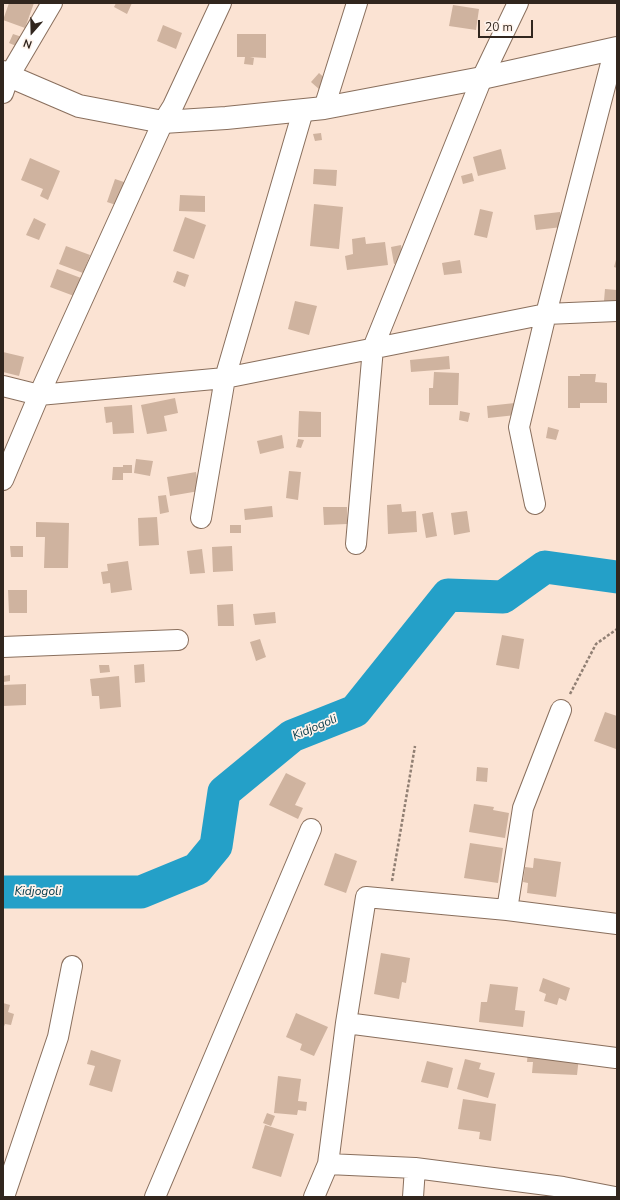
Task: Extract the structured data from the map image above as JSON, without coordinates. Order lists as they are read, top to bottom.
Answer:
{
  "water": ["Kidjogoli"],
  "scale_bar": "20 m",
  "north": "bottom"
}
